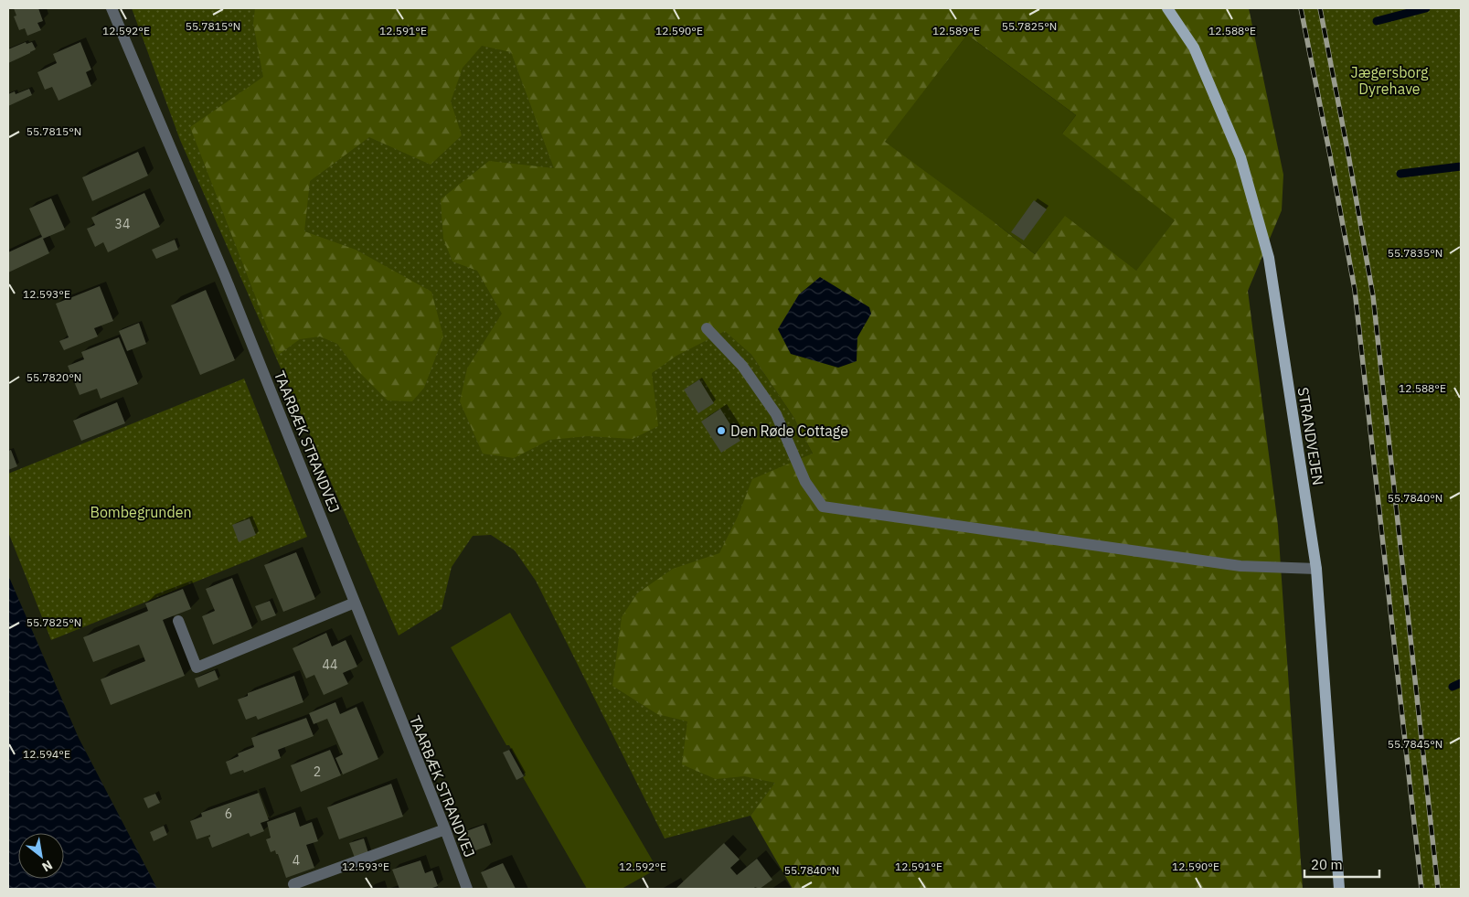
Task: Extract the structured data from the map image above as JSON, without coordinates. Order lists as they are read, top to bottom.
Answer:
{
  "streets": {
    "main road": ["STRANDVEJEN"],
    "street": ["TAARBÆK STRANDVEJ"]
  },
  "parks": ["Jægersborg Dyrehave", "Bombegrunden"],
  "places": ["Den Røde Cottage"],
  "house_numbers": [
    "34",
    "44",
    "2",
    "6",
    "4"
  ],
  "scale_bar": "20 m",
  "north": "bottom right",
  "coordinates": [
    "55.7815°N",
    "55.7825°N",
    "12.592°E",
    "12.591°E",
    "12.590°E",
    "12.589°E",
    "12.588°E",
    "55.7835°N",
    "12.593°E",
    "55.7820°N",
    "55.7840°N",
    "55.7845°N",
    "12.594°E"
  ]
}
